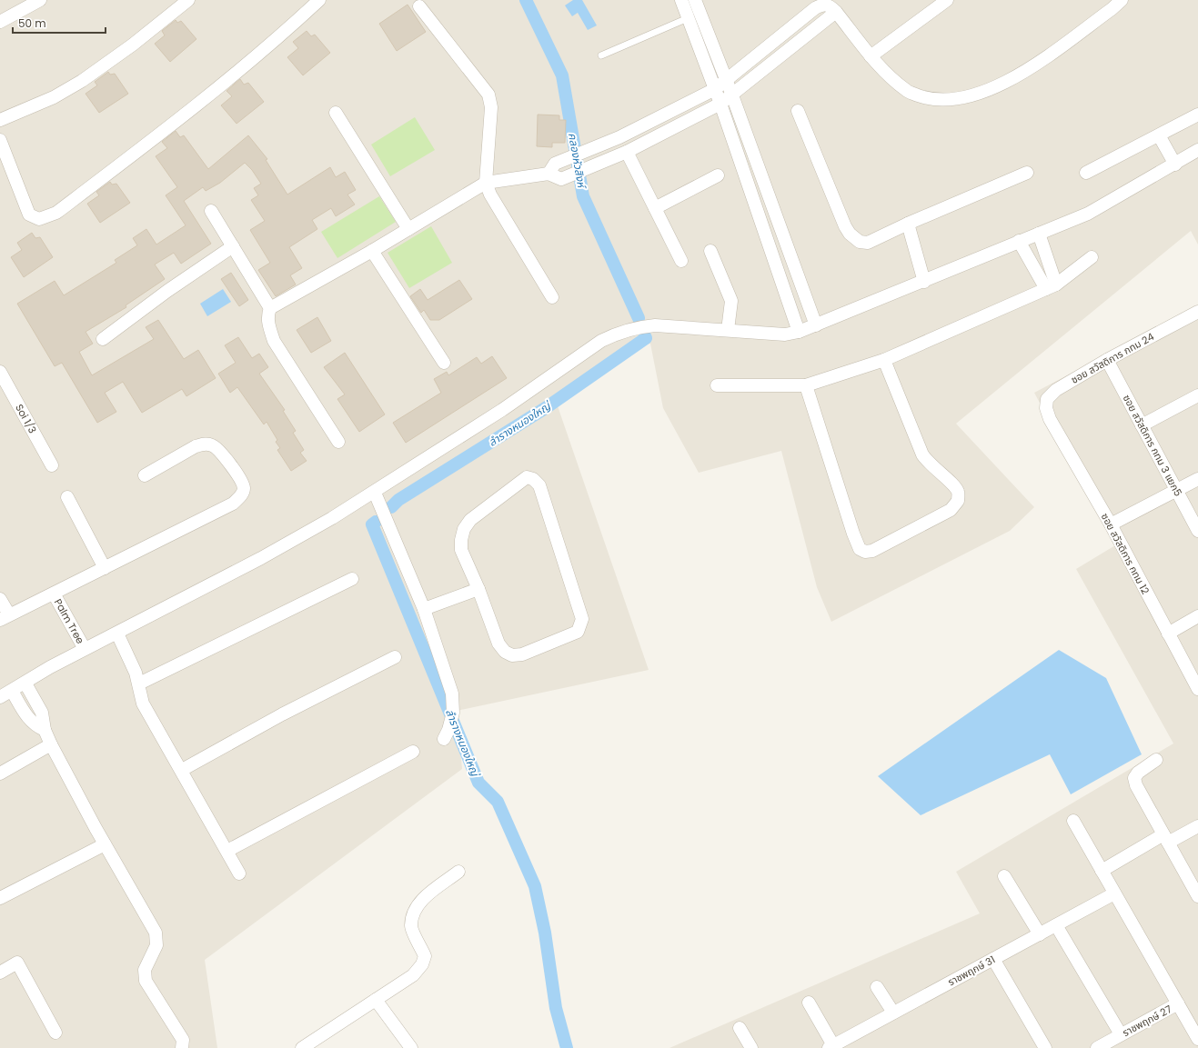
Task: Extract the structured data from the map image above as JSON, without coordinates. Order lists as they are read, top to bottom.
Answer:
{
  "streets": {
    "street": [
      "ซอย สวัสดิการ กทม 24",
      "Soi 1/3",
      "ซอย สวัสดิการ กทม 3 แยก5",
      "ซอย สวัสดิการ กทม 12",
      "Palm Tree",
      "ราชพฤกษ์ 31",
      "ราชพฤกษ์ 27"
    ]
  },
  "crossings": [
    ["ซอย สวัสดิการ กทม 24", "ซอย สวัสดิการ กทม 3 แยก5"],
    ["ซอย สวัสดิการ กทม 24", "ซอย สวัสดิการ กทม 12"]
  ],
  "water": ["คลองหัวสิงห์", "ลำรางหนองใหญ่"],
  "scale_bar": "50 m"
}
